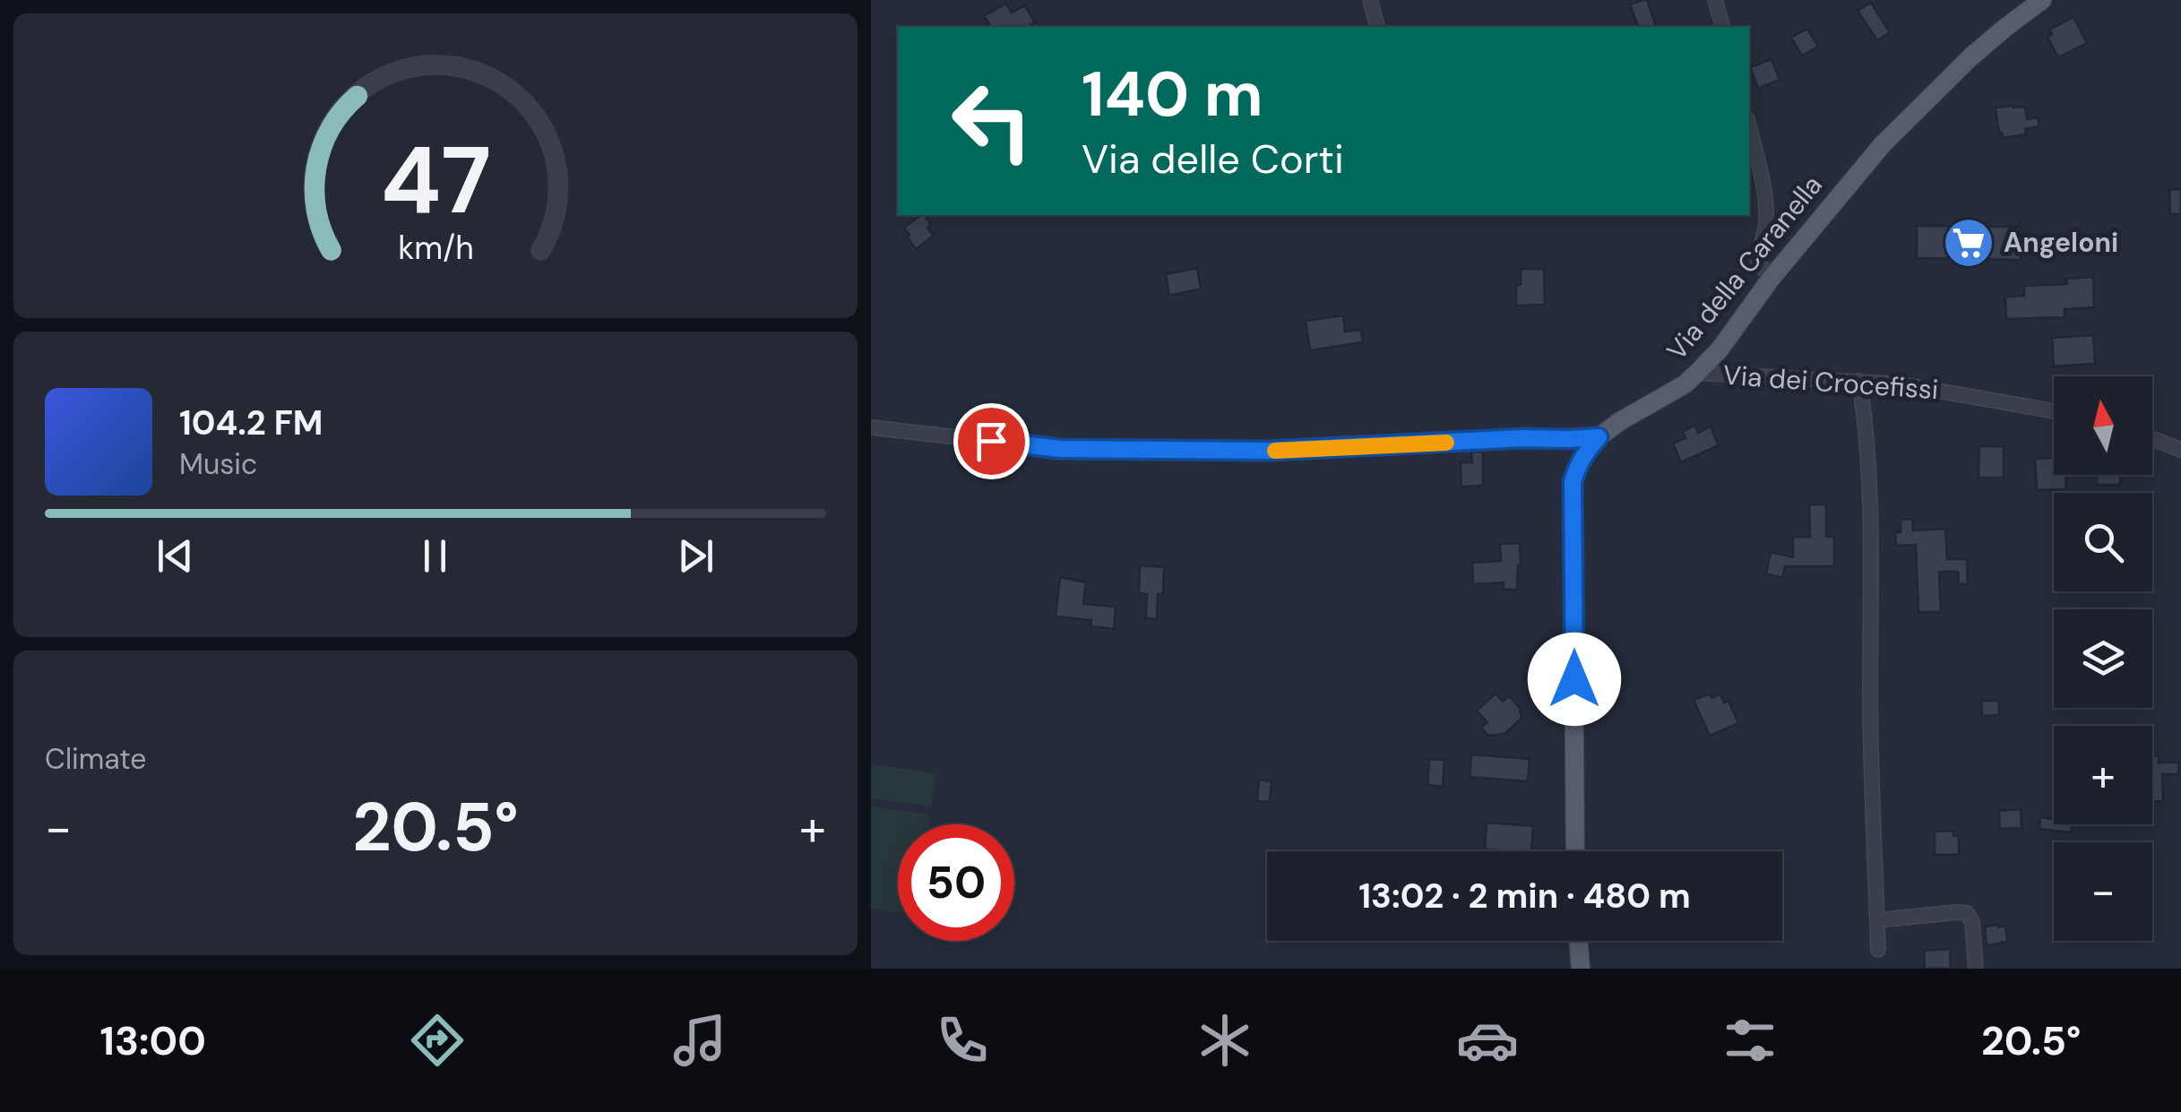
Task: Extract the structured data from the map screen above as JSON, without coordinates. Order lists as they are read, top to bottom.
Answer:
{
  "streets": {
    "main road": ["Via della Caranella"],
    "street": ["Via dei Crocefissi"]
  },
  "crossings": [
    ["Via della Caranella", "Via dei Crocefissi"]
  ],
  "places": {
    "supermarket": ["Angeloni"]
  },
  "north": "top",
  "page": {
    "turn": ["140 m", "Via delle Corti"],
    "map_buttons": ["+", "−"],
    "song": ["104.2 FM", "Music"],
    "tile": "Climate",
    "heat": ["−", "20.5°", "+"],
    "limit": "50",
    "trip": "13:02 · 2 min · 480 m",
    "tabs": ["13:00", "20.5°"],
    "gauge": ["47", "km/h"]
  }
}
